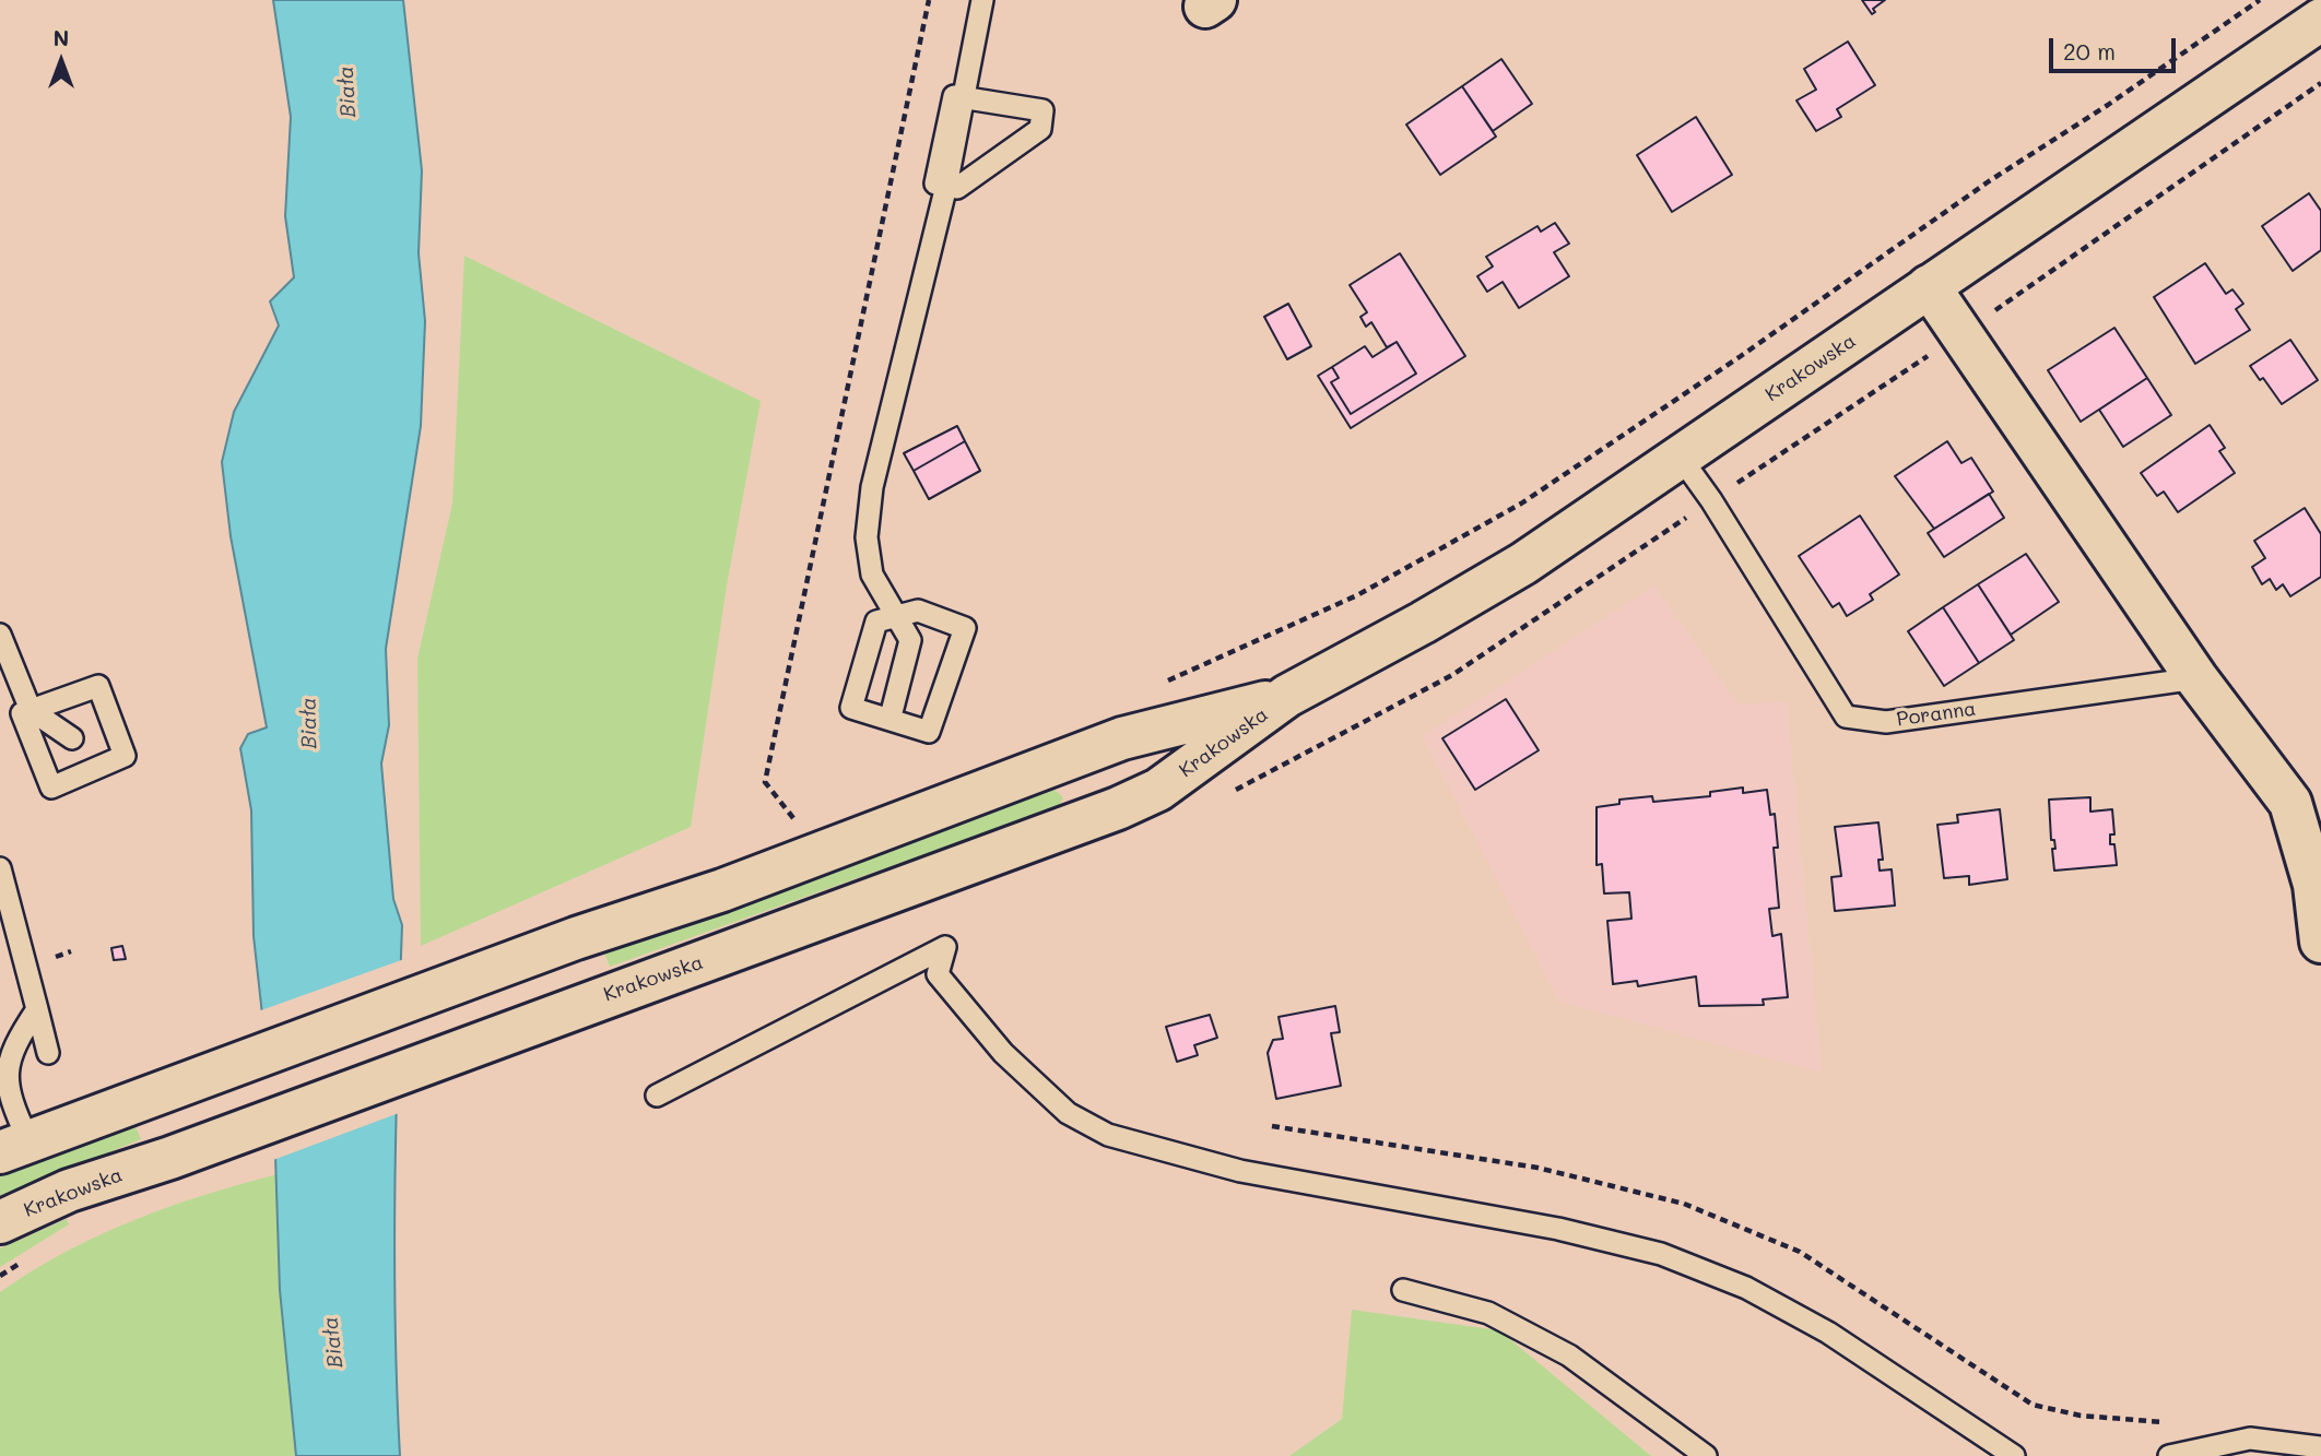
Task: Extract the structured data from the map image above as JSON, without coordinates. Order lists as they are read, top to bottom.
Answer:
{
  "streets": {
    "street": ["Krakowska"],
    "lane": ["Poranna"]
  },
  "crossings": [
    ["Krakowska", "Poranna"]
  ],
  "water": ["Biała"],
  "scale_bar": "20 m",
  "north": "top"
}
